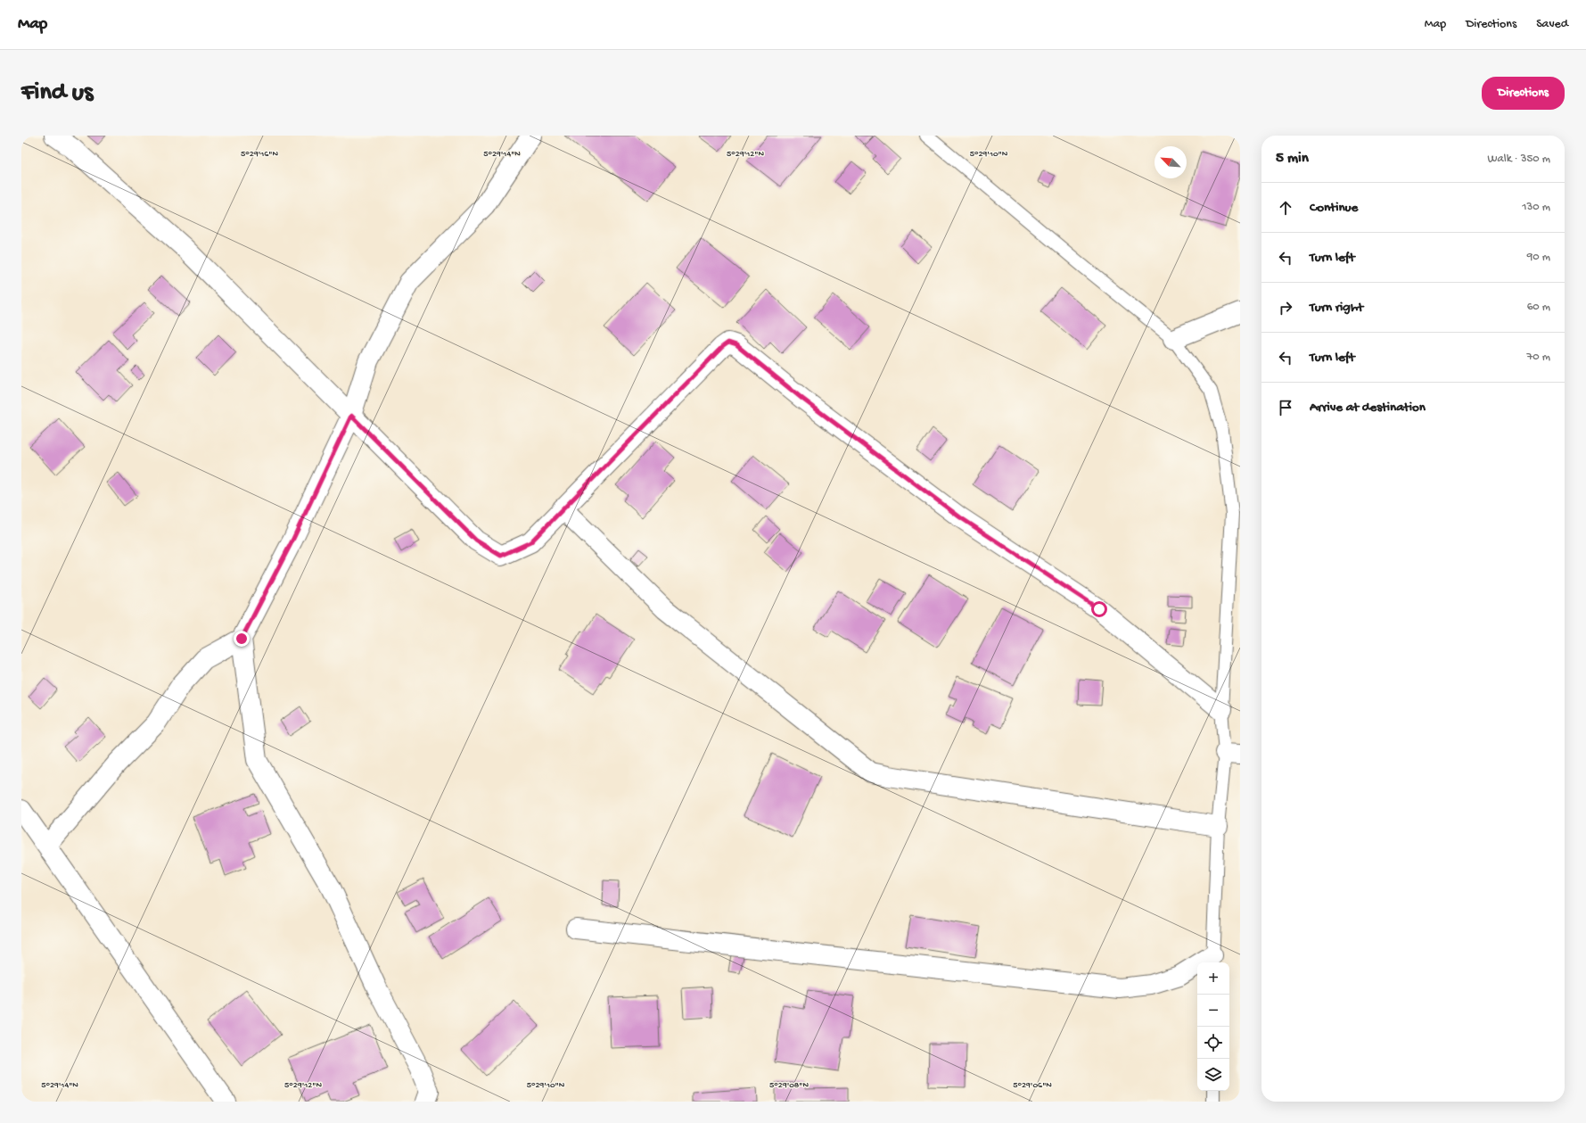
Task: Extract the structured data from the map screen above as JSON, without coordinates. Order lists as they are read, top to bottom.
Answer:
{
  "north": "top left",
  "page": {
    "header": "Map",
    "nav": ["Map", "Directions", "Saved"],
    "buttons": "Directions",
    "title": "Find us",
    "heading": ["5 min", "Walk · 350 m"],
    "list": [
      ["Continue", "130 m"],
      ["Turn left", "90 m"],
      ["Turn right", "60 m"],
      ["Turn left", "70 m"],
      "Arrive at destination"
    ],
    "map_buttons": ["+", "−"]
  },
  "coordinates": [
    "5°29'16\"N",
    "5°29'14\"N",
    "5°29'12\"N",
    "5°29'10\"N",
    "5°29'08\"N",
    "5°29'06\"N"
  ]
}
